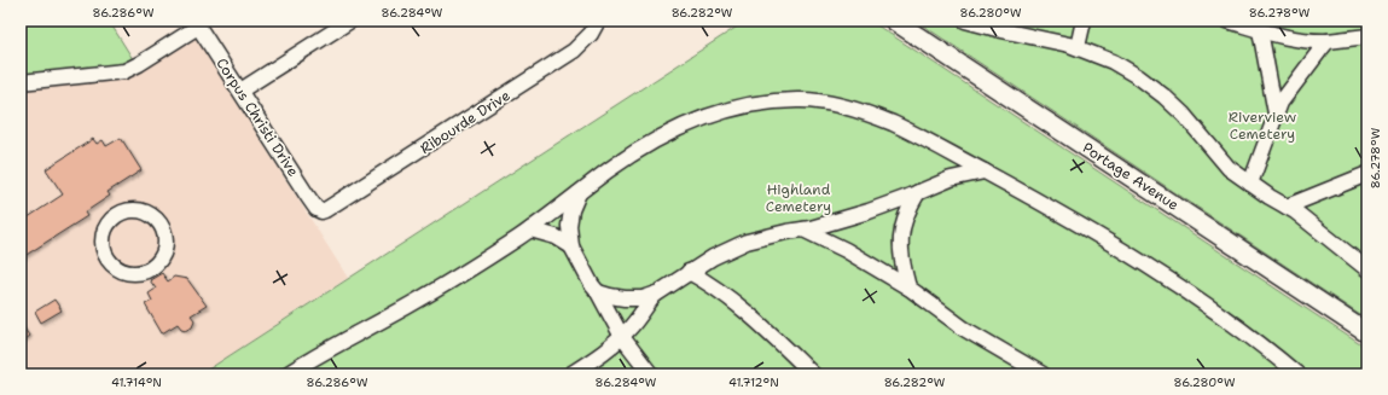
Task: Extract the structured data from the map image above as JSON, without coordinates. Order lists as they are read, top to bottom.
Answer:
{
  "streets": {
    "main road": ["Portage Avenue"],
    "street": ["Corpus Christi Drive", "Ribourde Drive"]
  },
  "crossings": [
    ["Corpus Christi Drive", "Ribourde Drive"]
  ],
  "parks": ["Riverview Cemetery", "Highland Cemetery"],
  "coordinates": [
    "86.286°W",
    "86.284°W",
    "86.282°W",
    "86.280°W",
    "86.278°W",
    "41.714°N",
    "41.712°N"
  ]
}
